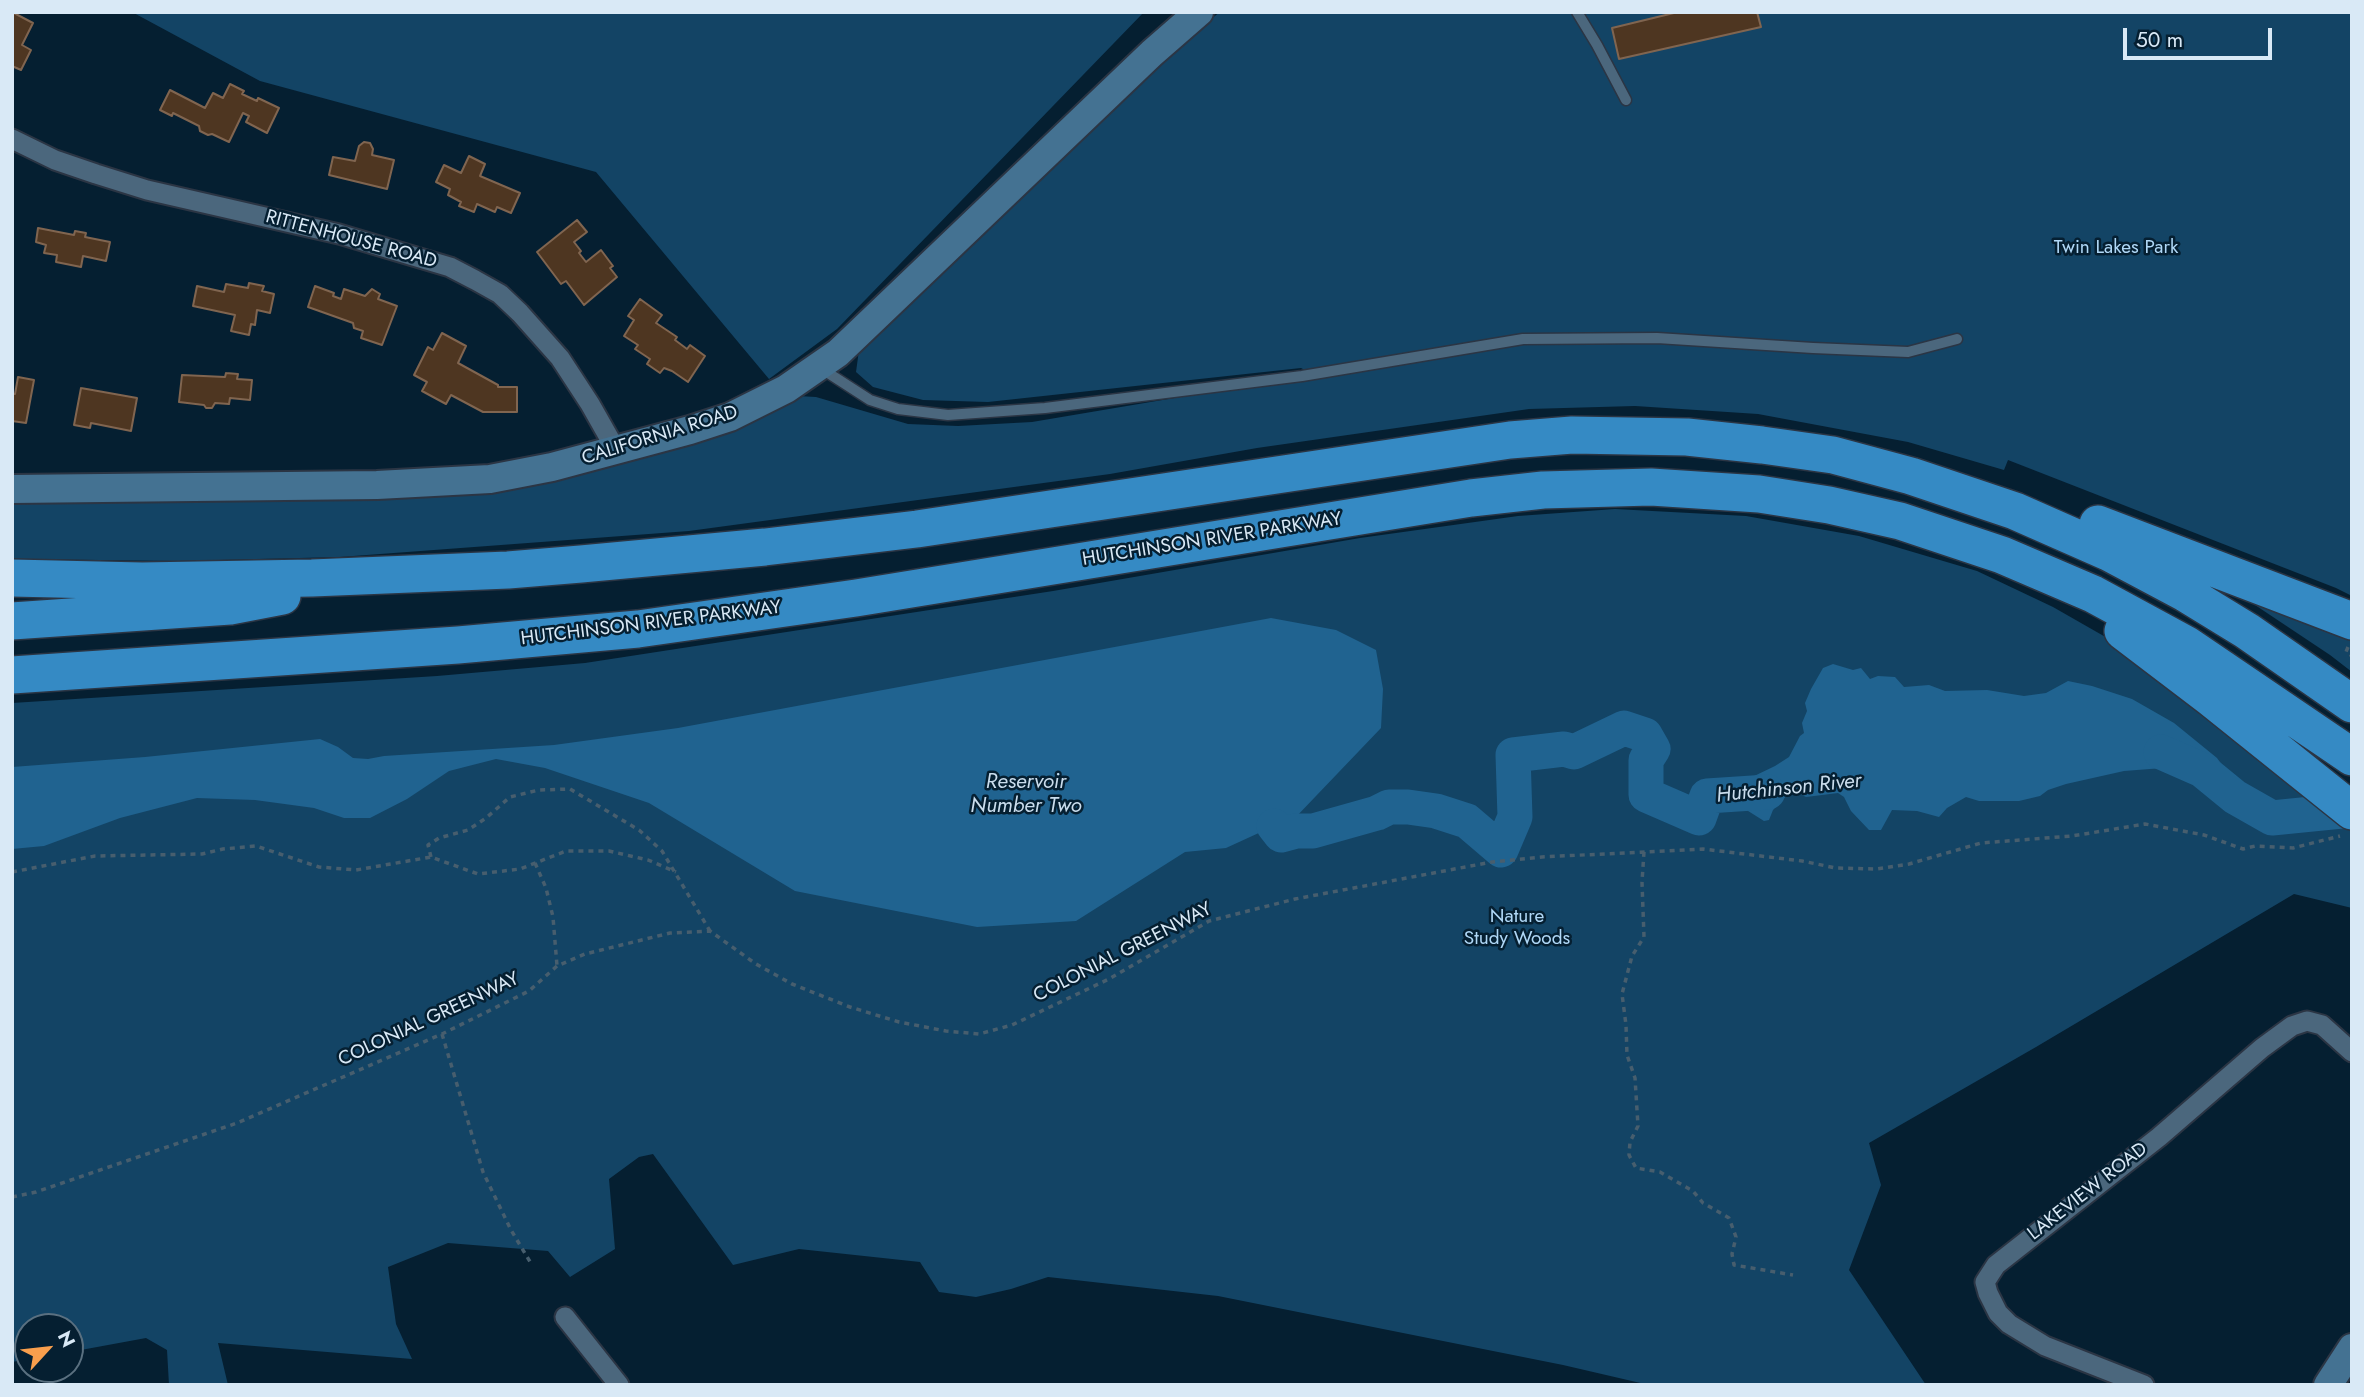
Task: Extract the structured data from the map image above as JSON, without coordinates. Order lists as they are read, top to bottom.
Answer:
{
  "streets": {
    "highway": ["HUTCHINSON RIVER PARKWAY"],
    "main road": ["CALIFORNIA ROAD"],
    "street": ["RITTENHOUSE ROAD", "LAKEVIEW ROAD"],
    "path": ["COLONIAL GREENWAY"]
  },
  "crossings": [
    ["RITTENHOUSE ROAD", "CALIFORNIA ROAD"]
  ],
  "water": ["Reservoir Number Two", "Hutchinson River"],
  "parks": ["Twin Lakes Park", "Nature Study Woods"],
  "scale_bar": "50 m",
  "north": "top right"
}
